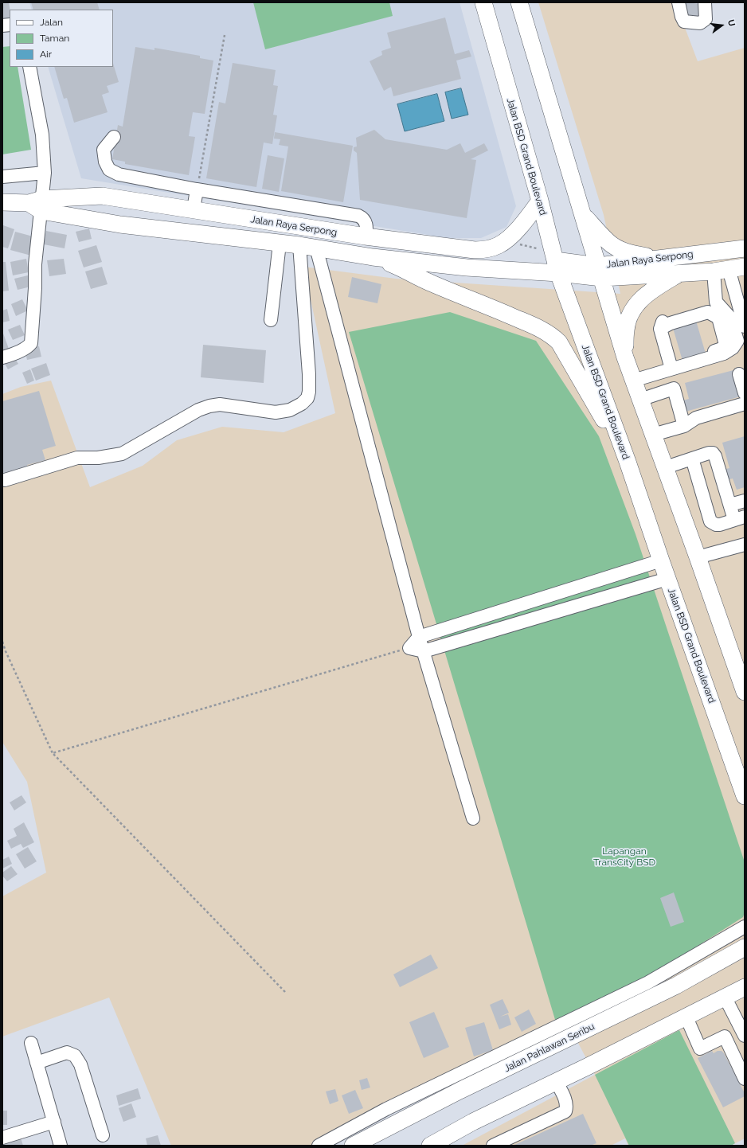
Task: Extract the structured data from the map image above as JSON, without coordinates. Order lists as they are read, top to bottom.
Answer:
{
  "streets": {
    "main road": ["Jalan BSD Grand Boulevard", "Jalan Raya Serpong", "Jalan Pahlawan Seribu"]
  },
  "crossings": [
    ["Jalan BSD Grand Boulevard", "Jalan Raya Serpong"]
  ],
  "parks": ["Lapangan TransCity BSD"],
  "legend": ["Jalan", "Taman", "Air"],
  "north": "right"
}
